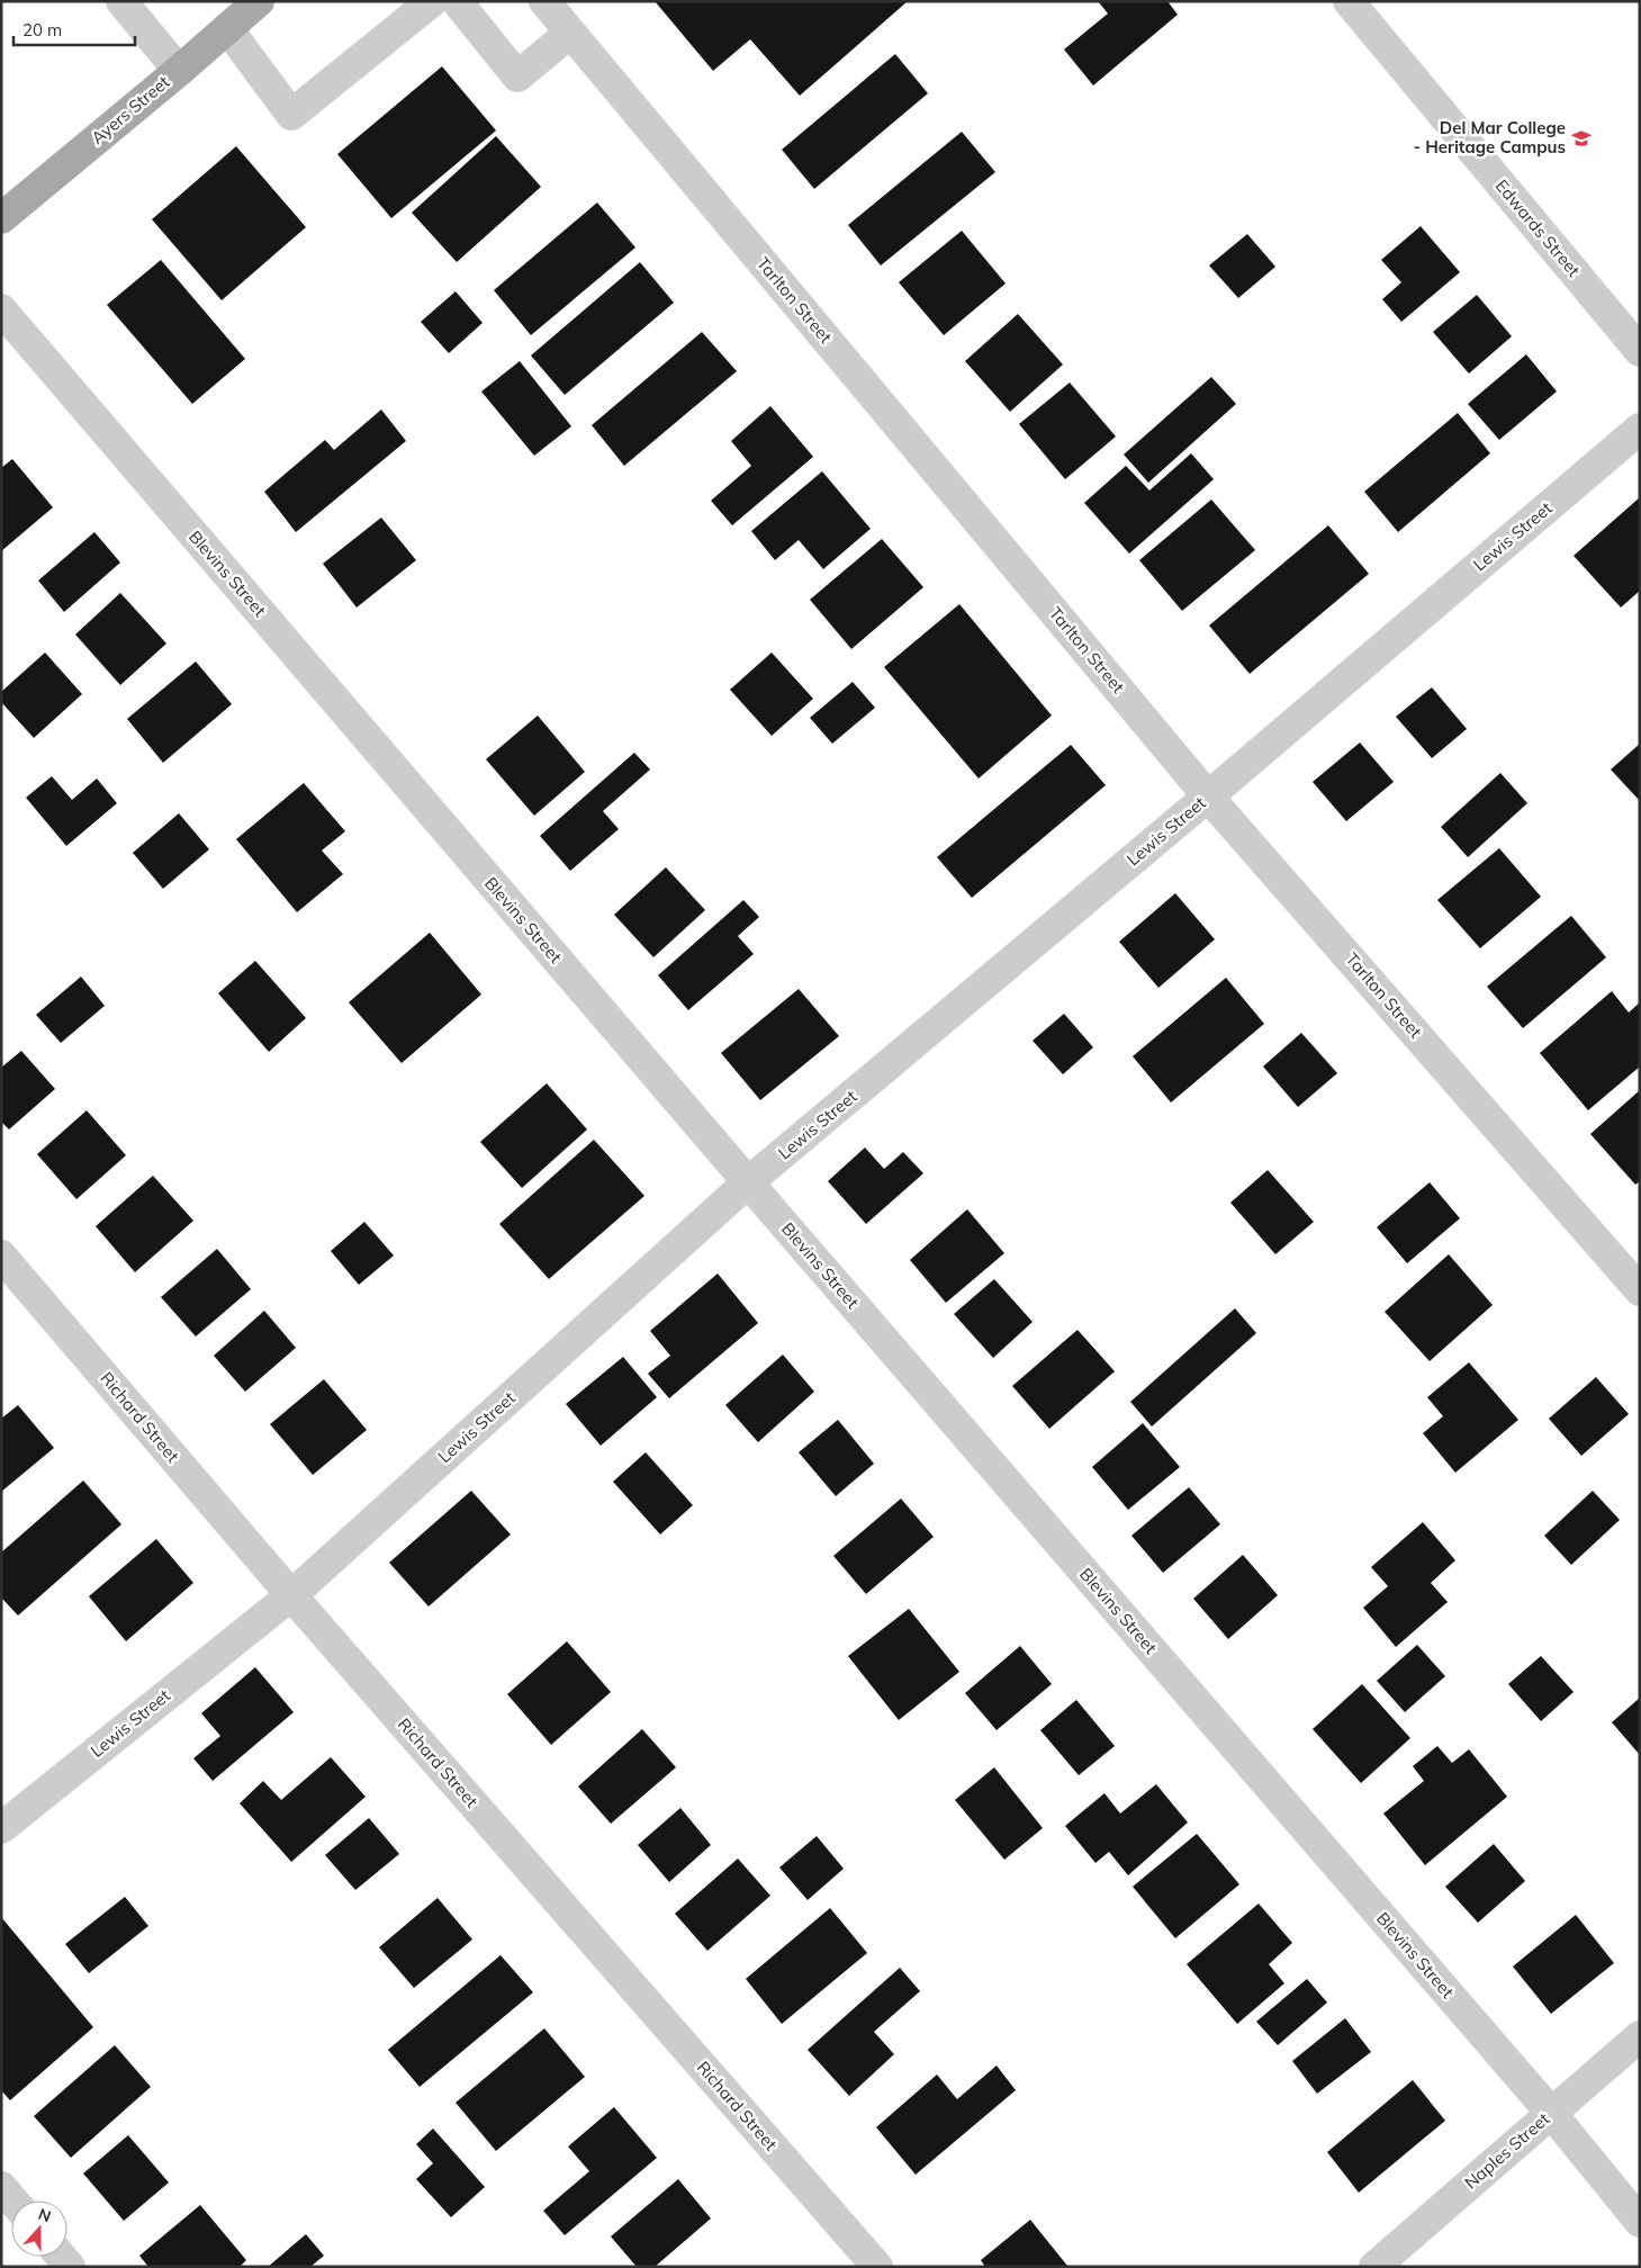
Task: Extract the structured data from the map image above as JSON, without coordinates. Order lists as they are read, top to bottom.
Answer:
{
  "streets": {
    "main road": ["Ayers Street"],
    "street": [
      "Edwards Street",
      "Tarlton Street",
      "Lewis Street",
      "Blevins Street",
      "Richard Street",
      "Naples Street"
    ]
  },
  "crossings": [
    ["Tarlton Street", "Lewis Street"],
    ["Lewis Street", "Blevins Street"],
    ["Lewis Street", "Richard Street"],
    ["Blevins Street", "Naples Street"]
  ],
  "places": {
    "school or university": ["Del Mar College - Heritage Campus"]
  },
  "scale_bar": "20 m",
  "north": "top"
}
